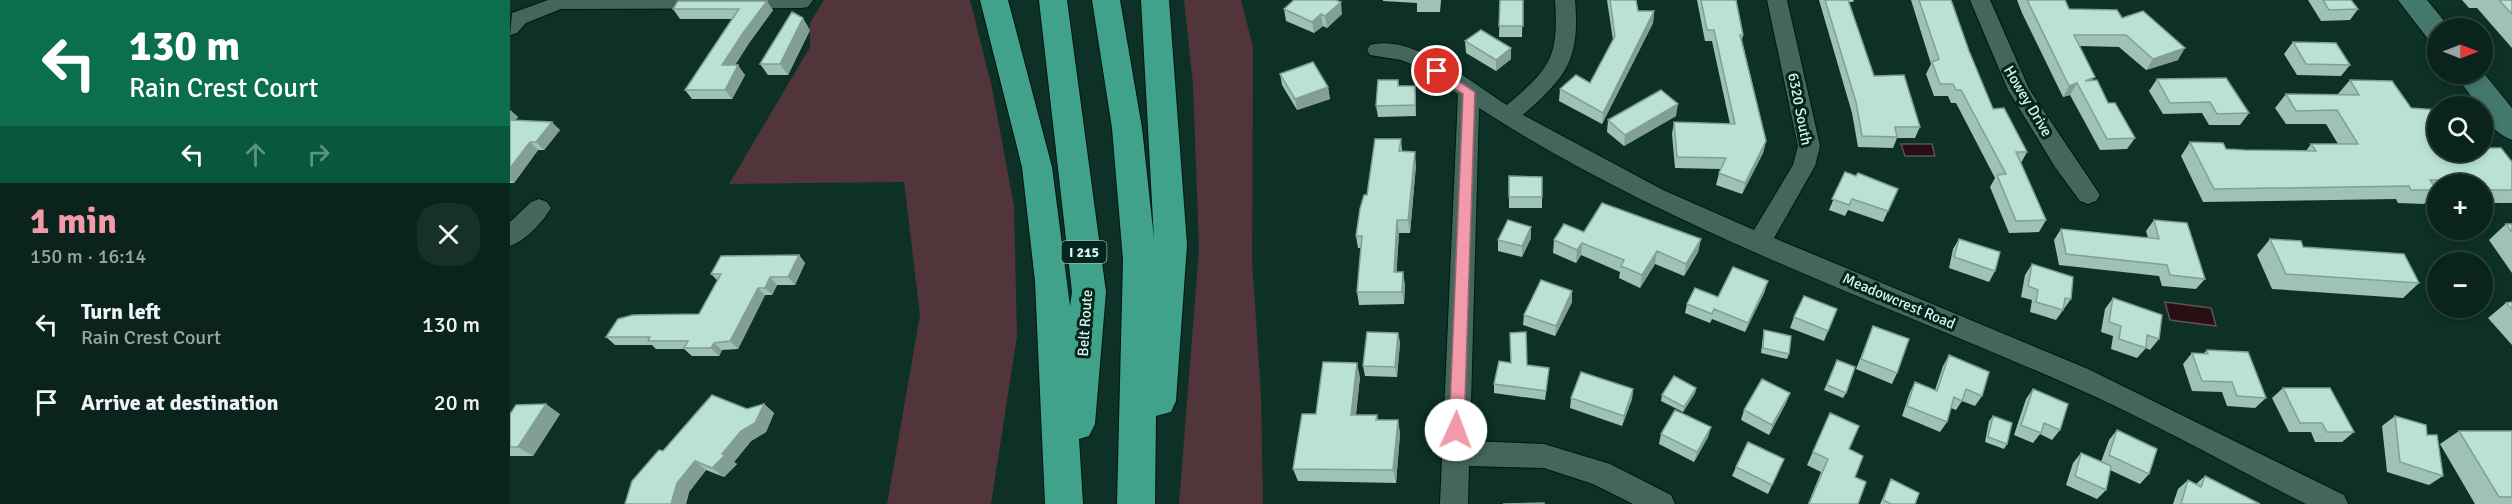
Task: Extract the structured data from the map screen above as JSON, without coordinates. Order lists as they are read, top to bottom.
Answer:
{
  "streets": {
    "highway": ["I 215", "Belt Route"],
    "street": ["Howey Drive", "6320 South", "Meadowcrest Road"]
  },
  "crossings": [
    ["6320 South", "Meadowcrest Road"]
  ],
  "north": "right",
  "page": {
    "turn": ["130 m", "Rain Crest Court"],
    "map_buttons": ["+", "−"],
    "heading": ["1 min", "150 m · 16:14"],
    "list": [
      {
        "name": "Turn left",
        "note": "Rain Crest Court",
        "value": "130 m"
      },
      {
        "name": "Arrive at destination",
        "value": "20 m"
      }
    ]
  }
}
